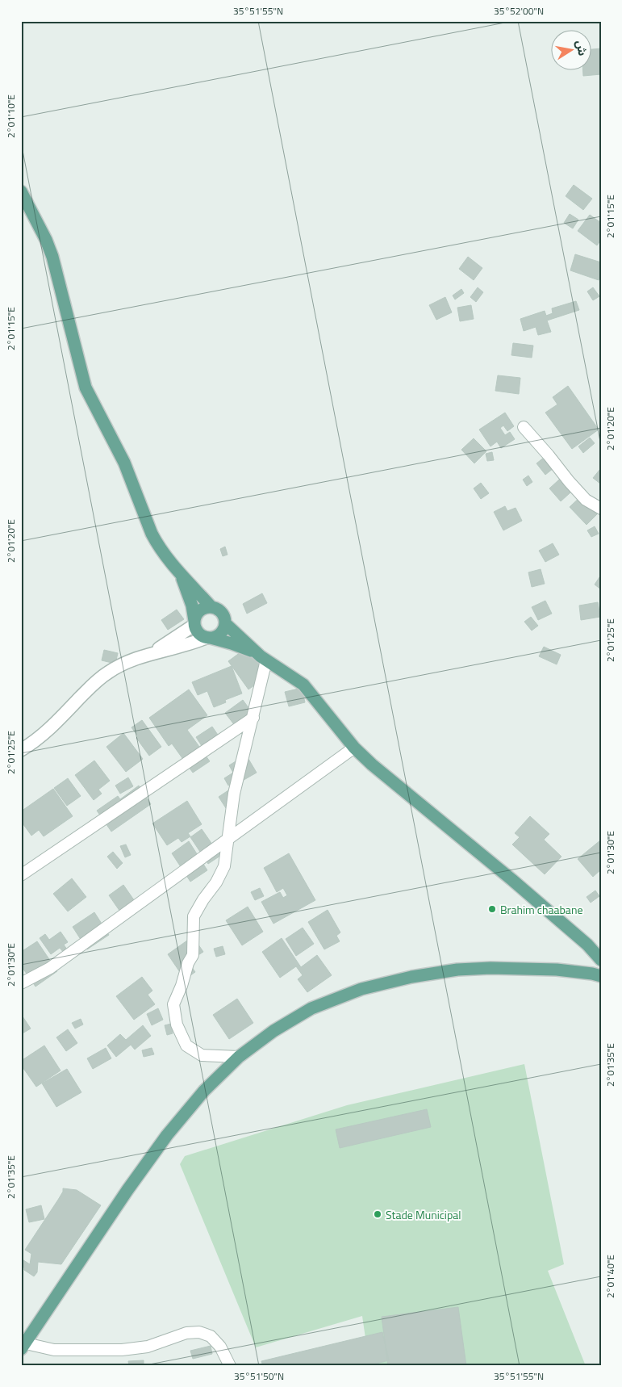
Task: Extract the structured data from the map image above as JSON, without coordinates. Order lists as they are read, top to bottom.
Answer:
{
  "places": ["Brahim chaabane", "Stade Municipal"],
  "north": "right",
  "coordinates": [
    "35°51'55\"N",
    "35°52'00\"N",
    "2°01'10\"E",
    "2°01'15\"E",
    "2°01'20\"E",
    "2°01'25\"E",
    "2°01'30\"E",
    "2°01'35\"E",
    "2°01'40\"E",
    "35°51'50\"N"
  ]
}
